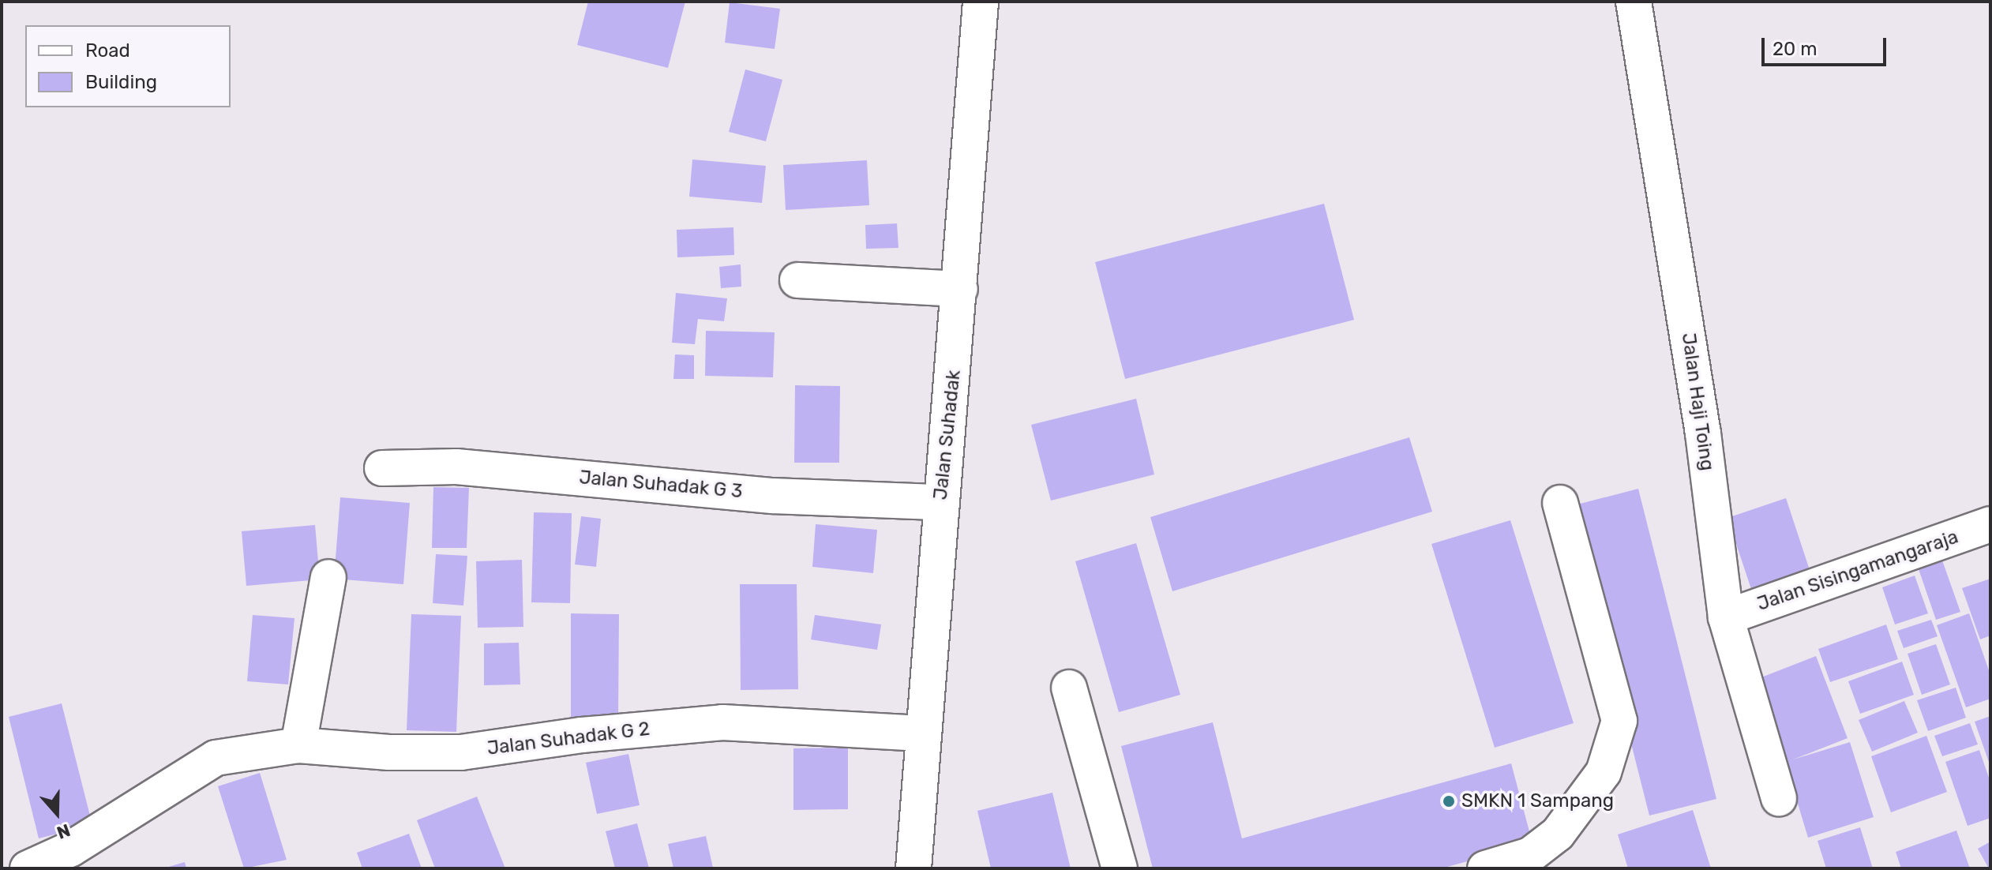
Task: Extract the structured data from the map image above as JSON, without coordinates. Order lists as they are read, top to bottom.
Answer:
{
  "streets": {
    "street": [
      "Jalan Haji Toing",
      "Jalan Suhadak",
      "Jalan Suhadak G 3",
      "Jalan Sisingamangaraja",
      "Jalan Suhadak G 2"
    ]
  },
  "crossings": [
    ["Jalan Haji Toing", "Jalan Sisingamangaraja"],
    ["Jalan Suhadak", "Jalan Suhadak G 3"],
    ["Jalan Suhadak", "Jalan Suhadak G 2"]
  ],
  "places": ["SMKN 1 Sampang"],
  "legend": ["Road", "Building"],
  "scale_bar": "20 m",
  "north": "bottom"
}
